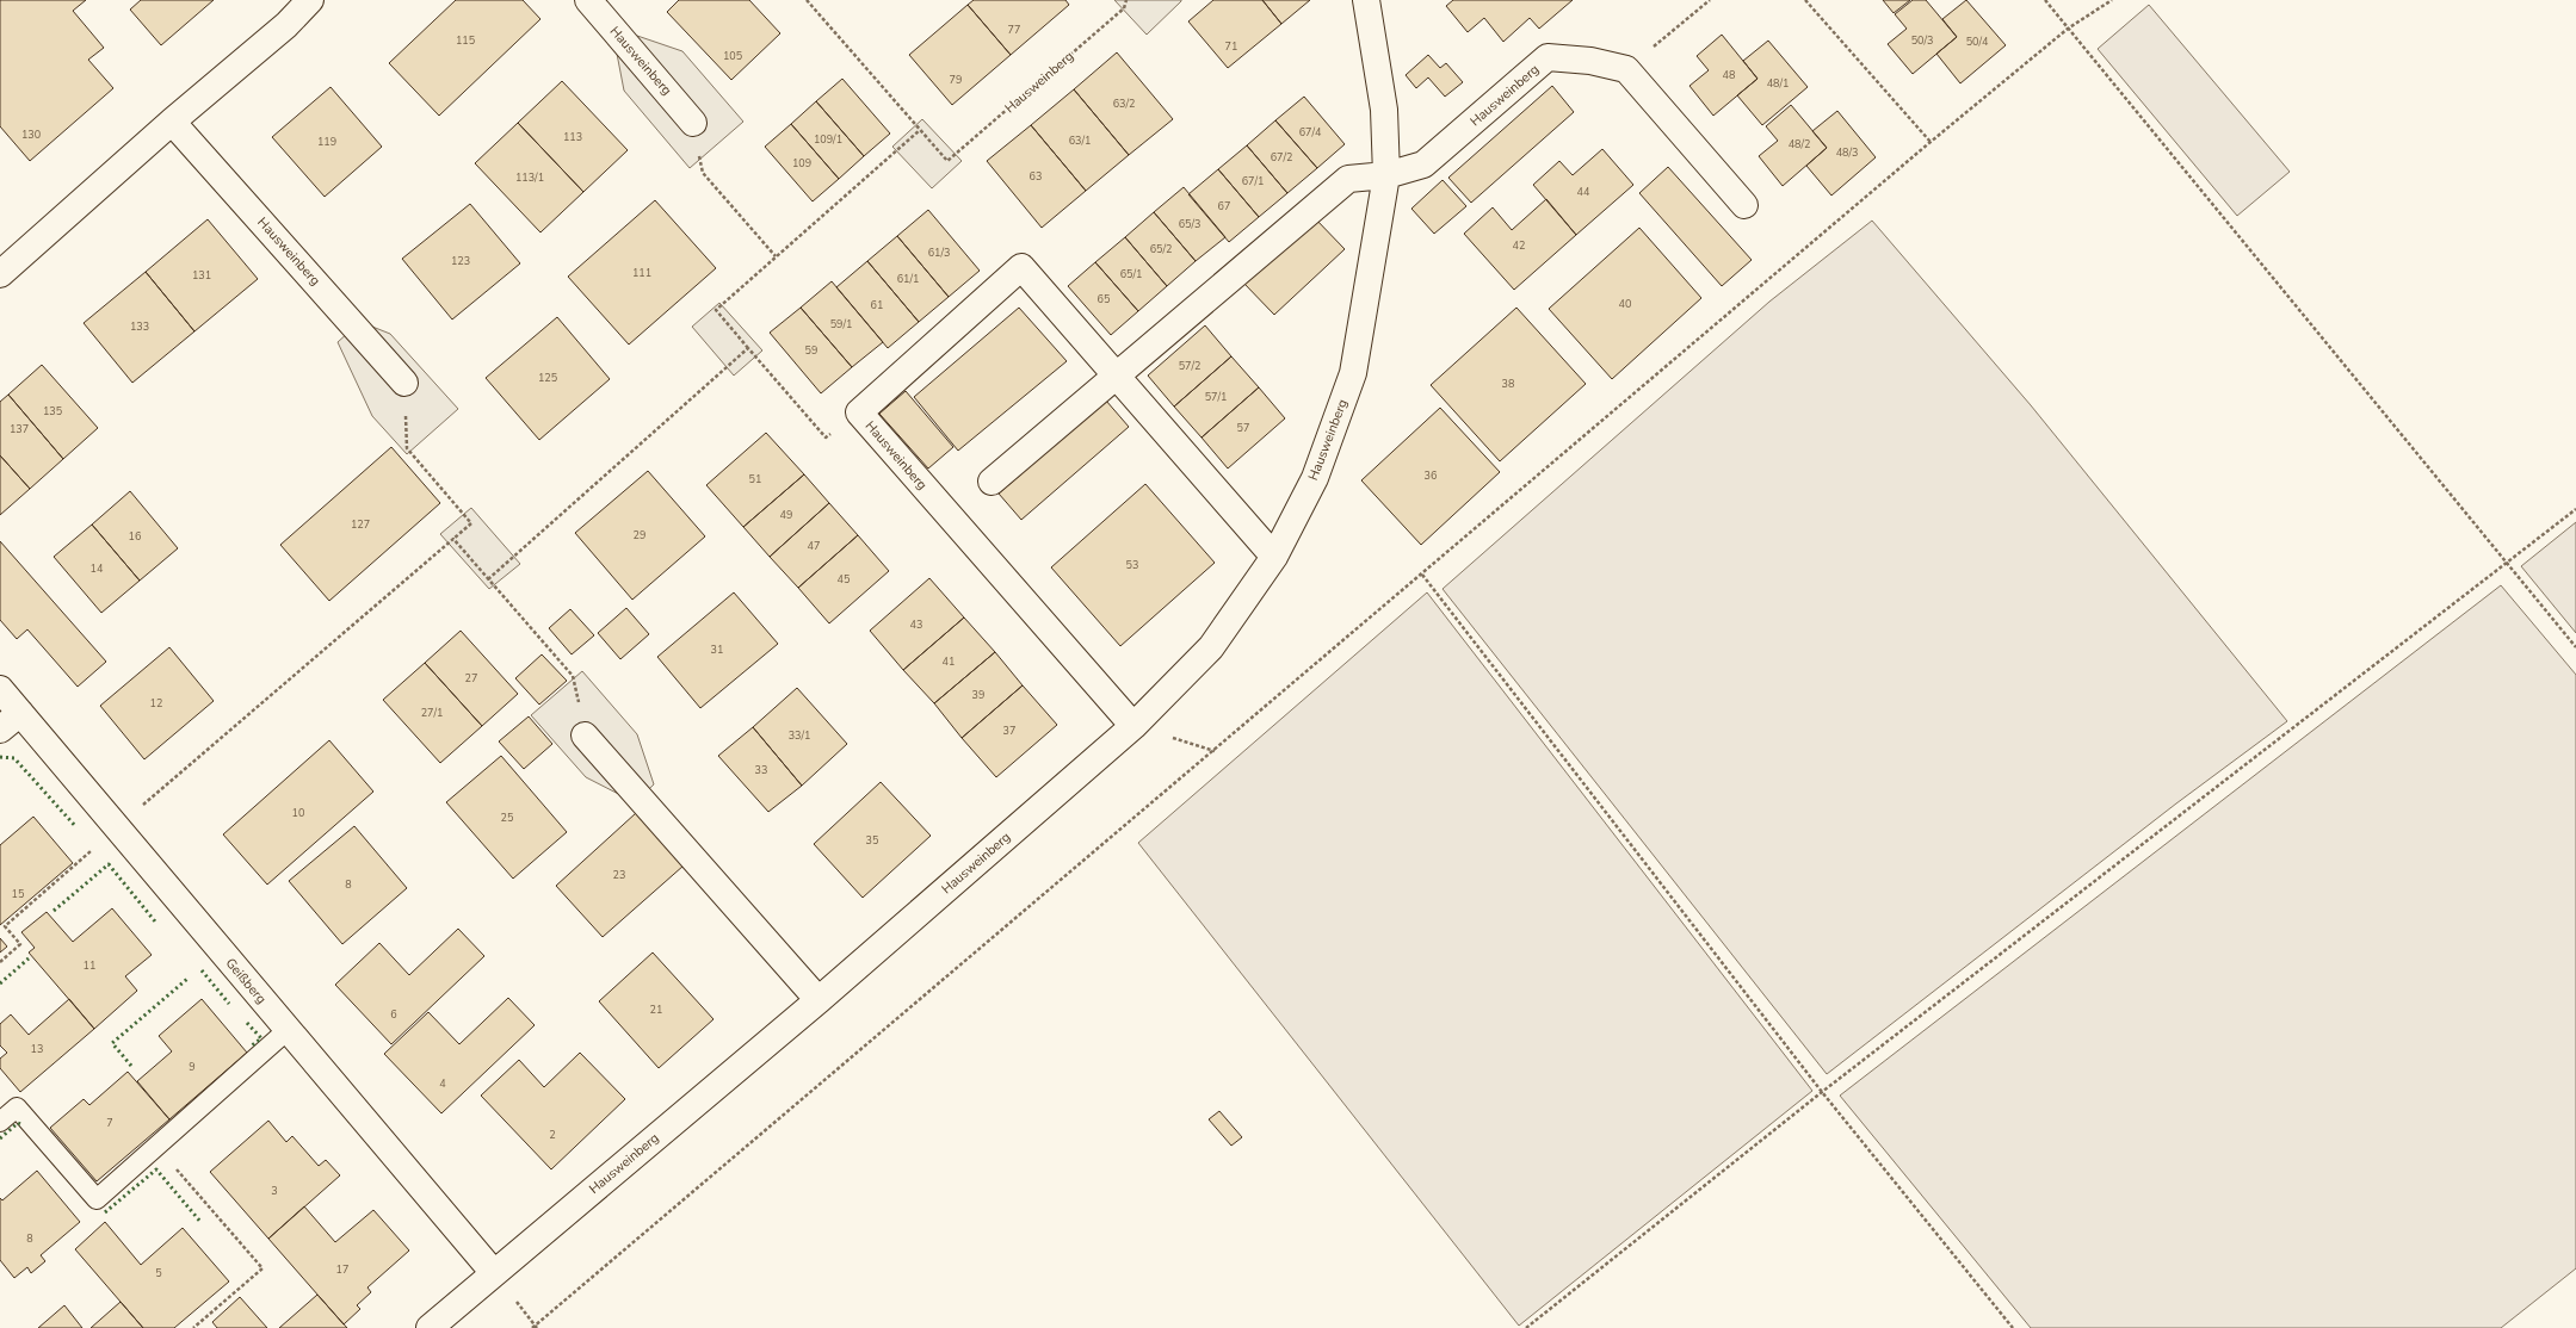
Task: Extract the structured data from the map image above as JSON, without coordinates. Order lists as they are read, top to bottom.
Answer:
{
  "streets": {
    "street": ["Hausweinberg", "Geißberg"]
  },
  "crossings": [
    ["Hausweinberg", "Geißberg"]
  ],
  "house_numbers": [
    "77",
    "115",
    "50/3",
    "50/4",
    "71",
    "105",
    "48",
    "79",
    "48/1",
    "63/2",
    "67/4",
    "130",
    "113",
    "109/1",
    "63/1",
    "119",
    "48/2",
    "48/3",
    "67/2",
    "109",
    "63",
    "113/1",
    "67/1",
    "44",
    "67",
    "65/3",
    "42",
    "65/2",
    "61/3",
    "123",
    "111",
    "65/1",
    "131",
    "61/1",
    "65",
    "40",
    "61",
    "59/1",
    "133",
    "59",
    "57/2",
    "125",
    "38",
    "57/1",
    "135",
    "57",
    "137",
    "36",
    "51",
    "49",
    "127",
    "29",
    "16",
    "47",
    "53",
    "14",
    "45",
    "43",
    "31",
    "41",
    "27",
    "39",
    "12",
    "27/1",
    "37",
    "33/1",
    "33",
    "10",
    "25",
    "35",
    "23",
    "8",
    "15",
    "11",
    "21",
    "6",
    "13",
    "9",
    "4",
    "7",
    "2",
    "3",
    "8",
    "17",
    "5"
  ]
}
